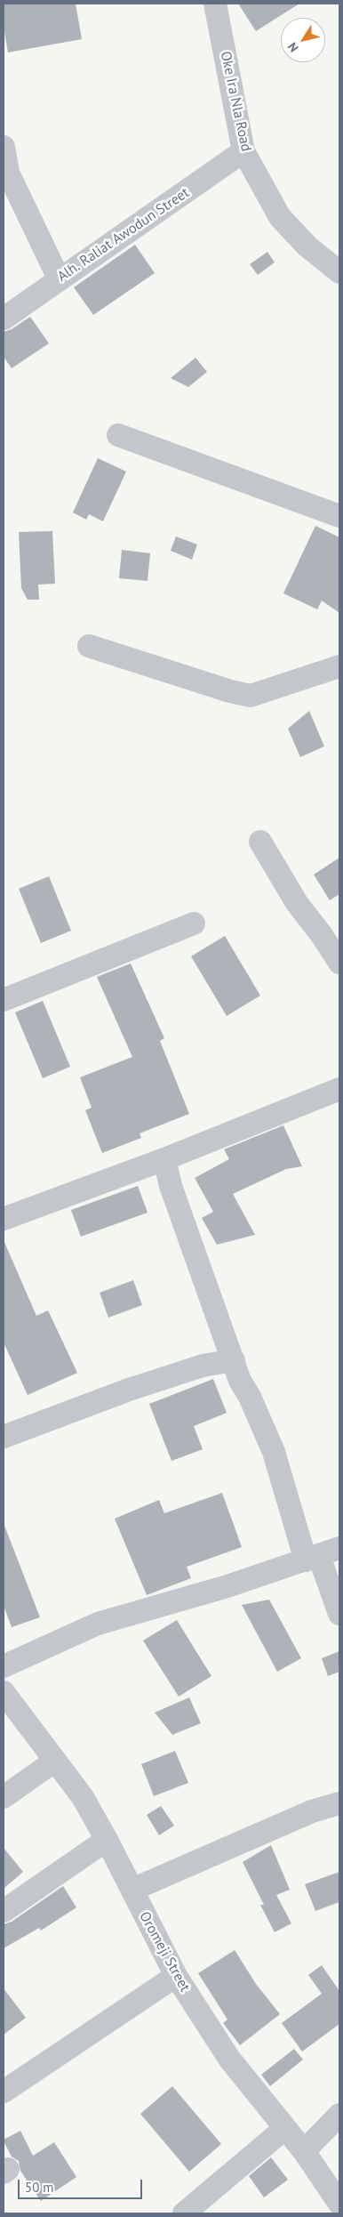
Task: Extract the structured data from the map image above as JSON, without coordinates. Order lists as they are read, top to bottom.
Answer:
{
  "streets": {
    "street": ["Oke Ira Nla Road", "Alh. Raliat Awodun Street", "Oromeji Street"]
  },
  "crossings": [
    ["Oke Ira Nla Road", "Alh. Raliat Awodun Street"]
  ],
  "scale_bar": "50 m",
  "north": "bottom left"
}
